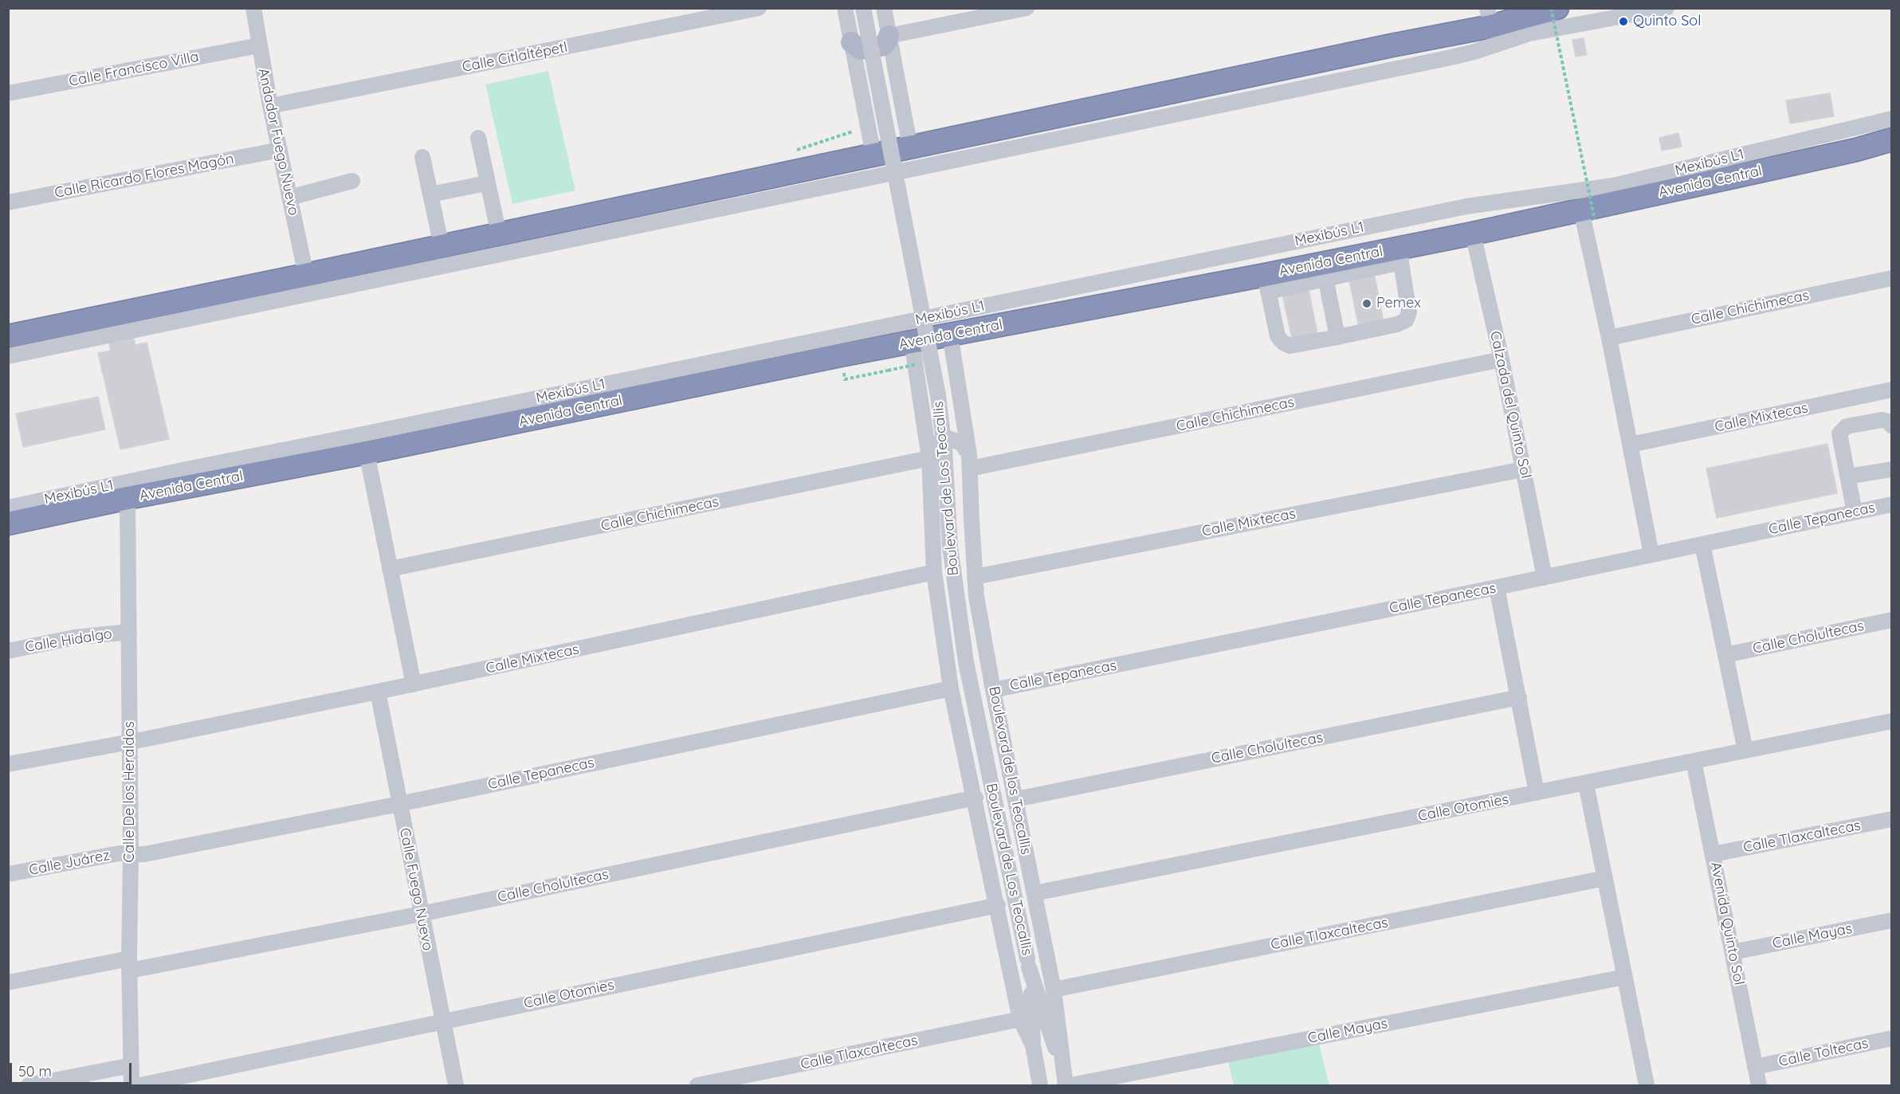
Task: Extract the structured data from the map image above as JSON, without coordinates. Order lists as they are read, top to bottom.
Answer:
{
  "streets": {
    "highway": ["Avenida Central"],
    "street": [
      "Calle Citlaltépetl",
      "Calle Francisco Villa",
      "Andador Fuego Nuevo",
      "Mexibús L1",
      "Calle Ricardo Flores Magón",
      "Calle Chichimecas",
      "Calzada del Quinto Sol",
      "Calle Mixtecas",
      "Boulevard de Los Teocallis",
      "Calle Tepanecas",
      "Calle Cholultecas",
      "Calle Hidalgo",
      "Boulevard de los Teocallis",
      "Calle De los Heraldos",
      "Calle Otomies",
      "Calle Tlaxcaltecas",
      "Calle Juárez",
      "Calle Fuego Nuevo",
      "Avenida Quinto Sol",
      "Calle Mayas",
      "Calle Toltecas"
    ]
  },
  "crossings": [
    ["Calle Citlaltépetl", "Andador Fuego Nuevo"],
    ["Calle Francisco Villa", "Andador Fuego Nuevo"],
    ["Andador Fuego Nuevo", "Calle Ricardo Flores Magón"],
    ["Avenida Central", "Calzada del Quinto Sol"],
    ["Avenida Central", "Boulevard de los Teocallis"],
    ["Avenida Central", "Calle De los Heraldos"],
    ["Calle Chichimecas", "Calzada del Quinto Sol"],
    ["Calle Chichimecas", "Boulevard de los Teocallis"],
    ["Calzada del Quinto Sol", "Calle Mixtecas"],
    ["Calzada del Quinto Sol", "Calle Tepanecas"],
    ["Calle Mixtecas", "Boulevard de los Teocallis"],
    ["Calle Mixtecas", "Calle De los Heraldos"],
    ["Calle Mixtecas", "Calle Fuego Nuevo"],
    ["Boulevard de Los Teocallis", "Boulevard de los Teocallis"],
    ["Calle Tepanecas", "Boulevard de los Teocallis"],
    ["Calle Tepanecas", "Calle De los Heraldos"],
    ["Calle Tepanecas", "Calle Juárez"],
    ["Calle Tepanecas", "Calle Fuego Nuevo"],
    ["Calle Cholultecas", "Boulevard de los Teocallis"],
    ["Calle Cholultecas", "Calle De los Heraldos"],
    ["Calle Cholultecas", "Calle Fuego Nuevo"],
    ["Calle Hidalgo", "Calle De los Heraldos"],
    ["Boulevard de los Teocallis", "Calle Otomies"],
    ["Boulevard de los Teocallis", "Calle Tlaxcaltecas"],
    ["Calle De los Heraldos", "Calle Juárez"],
    ["Calle Otomies", "Calle Fuego Nuevo"],
    ["Calle Otomies", "Avenida Quinto Sol"],
    ["Calle Tlaxcaltecas", "Avenida Quinto Sol"],
    ["Avenida Quinto Sol", "Calle Mayas"],
    ["Avenida Quinto Sol", "Calle Toltecas"]
  ],
  "places": ["Quinto Sol", "Pemex"],
  "scale_bar": "50 m"
}
